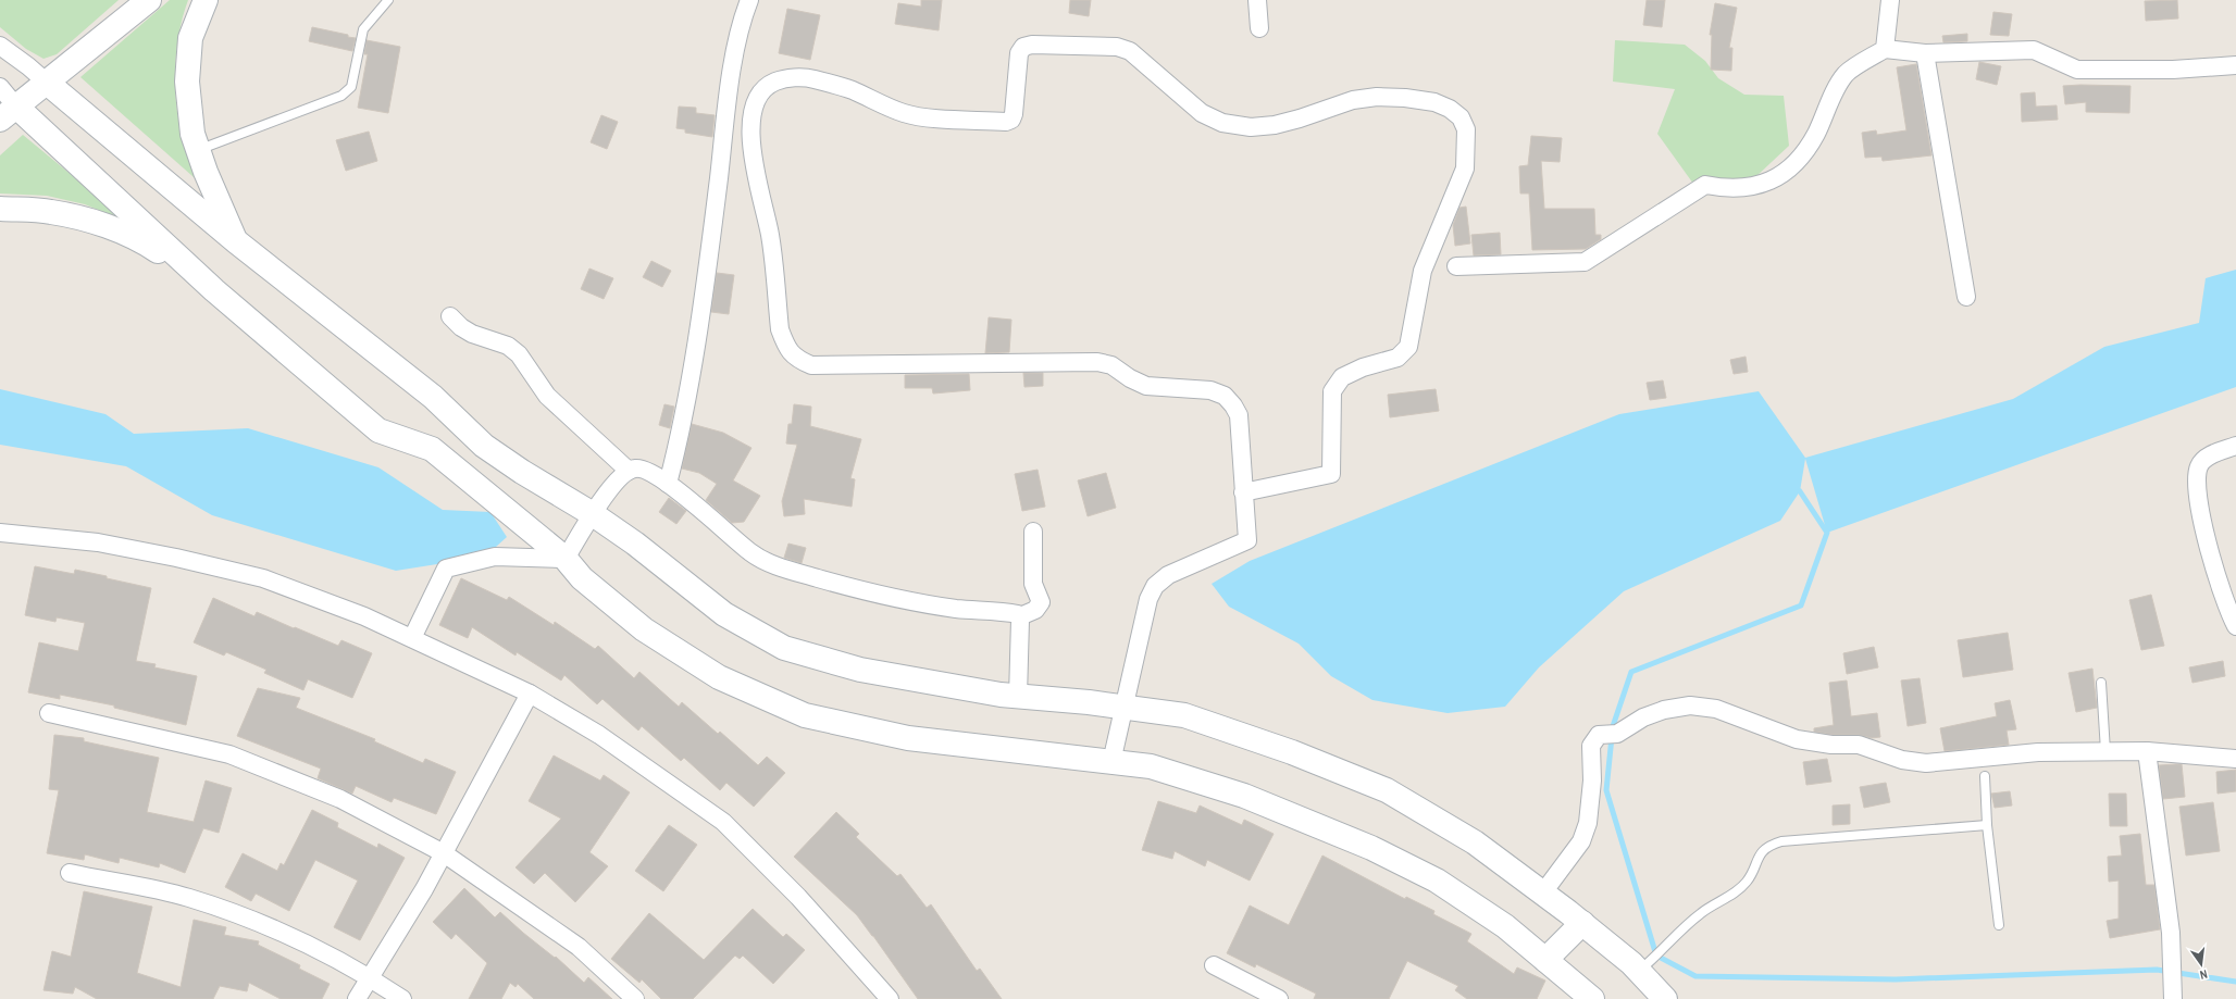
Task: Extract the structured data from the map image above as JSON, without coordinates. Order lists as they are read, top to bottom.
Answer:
{
  "north": "bottom"
}
